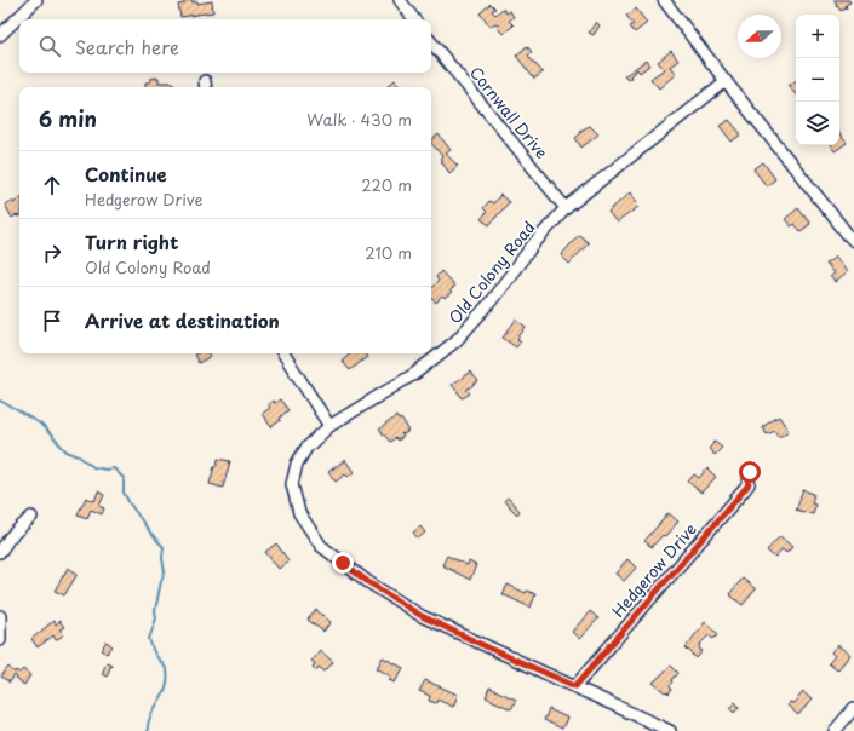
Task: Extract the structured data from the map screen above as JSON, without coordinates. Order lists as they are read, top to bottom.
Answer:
{
  "streets": {
    "street": ["Cornwall Drive", "Old Colony Road", "Hedgerow Drive"]
  },
  "crossings": [
    ["Cornwall Drive", "Old Colony Road"],
    ["Old Colony Road", "Hedgerow Drive"]
  ],
  "north": "left",
  "page": {
    "map_buttons": ["+", "−"],
    "search": "Search here",
    "heading": ["6 min", "Walk · 430 m"],
    "list": [
      ["Continue", "Hedgerow Drive", "220 m"],
      ["Turn right", "Old Colony Road", "210 m"],
      "Arrive at destination"
    ]
  }
}
